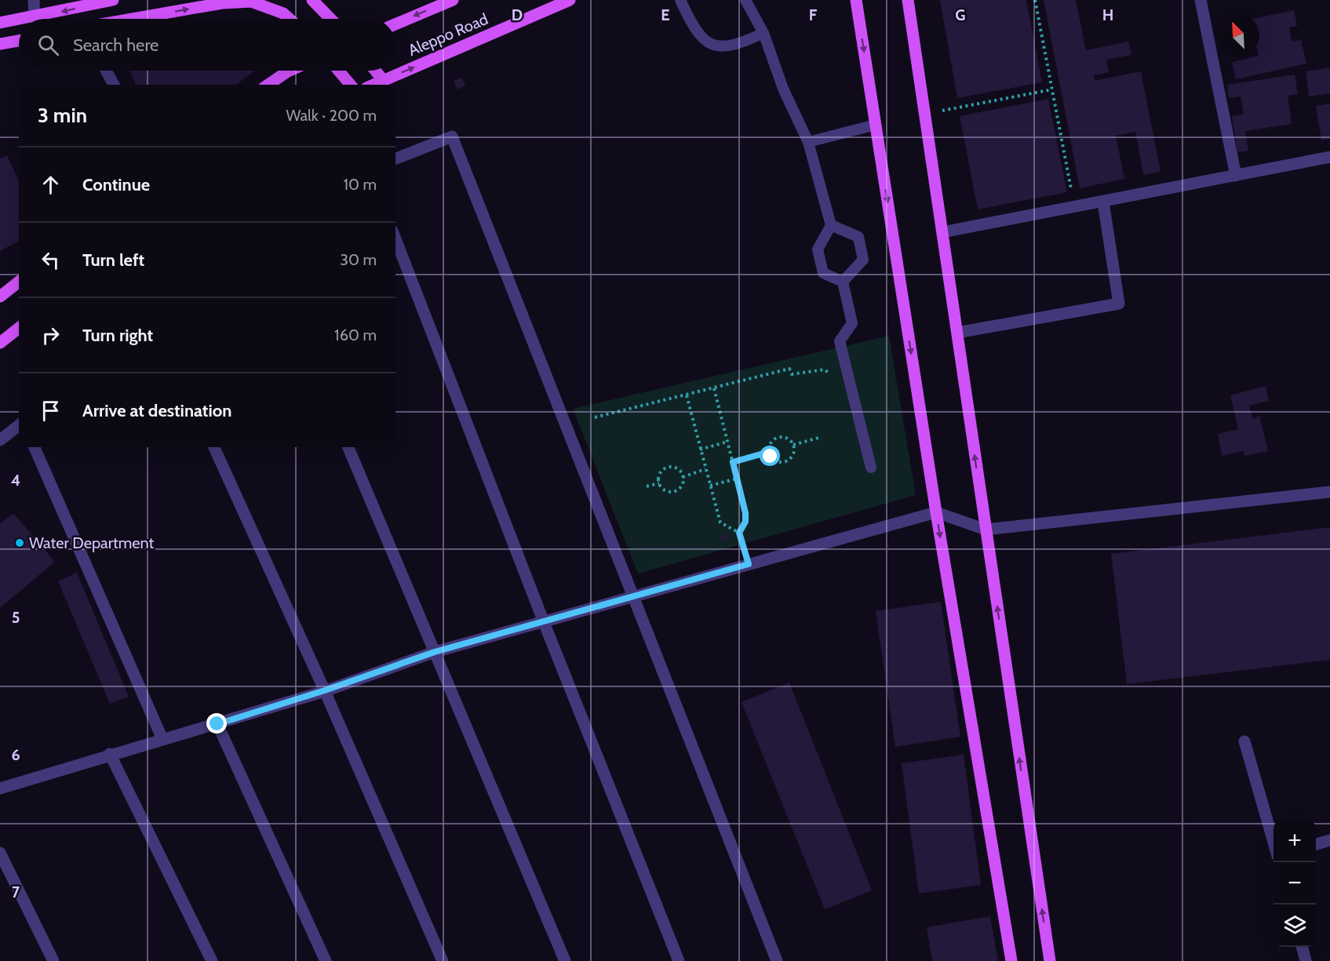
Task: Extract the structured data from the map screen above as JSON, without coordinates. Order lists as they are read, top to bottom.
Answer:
{
  "streets": {
    "main road": ["Aleppo Road"]
  },
  "places": ["Water Department"],
  "north": "top left",
  "page": {
    "search": "Search here",
    "heading": ["3 min", "Walk · 200 m"],
    "list": [
      ["Continue", "10 m"],
      ["Turn left", "30 m"],
      ["Turn right", "160 m"],
      "Arrive at destination"
    ],
    "map_buttons": ["+", "−"]
  },
  "grid": {
    "columns": [
      "D",
      "E",
      "F",
      "G",
      "H"
    ],
    "rows": [
      "4",
      "5",
      "6",
      "7"
    ]
  }
}
